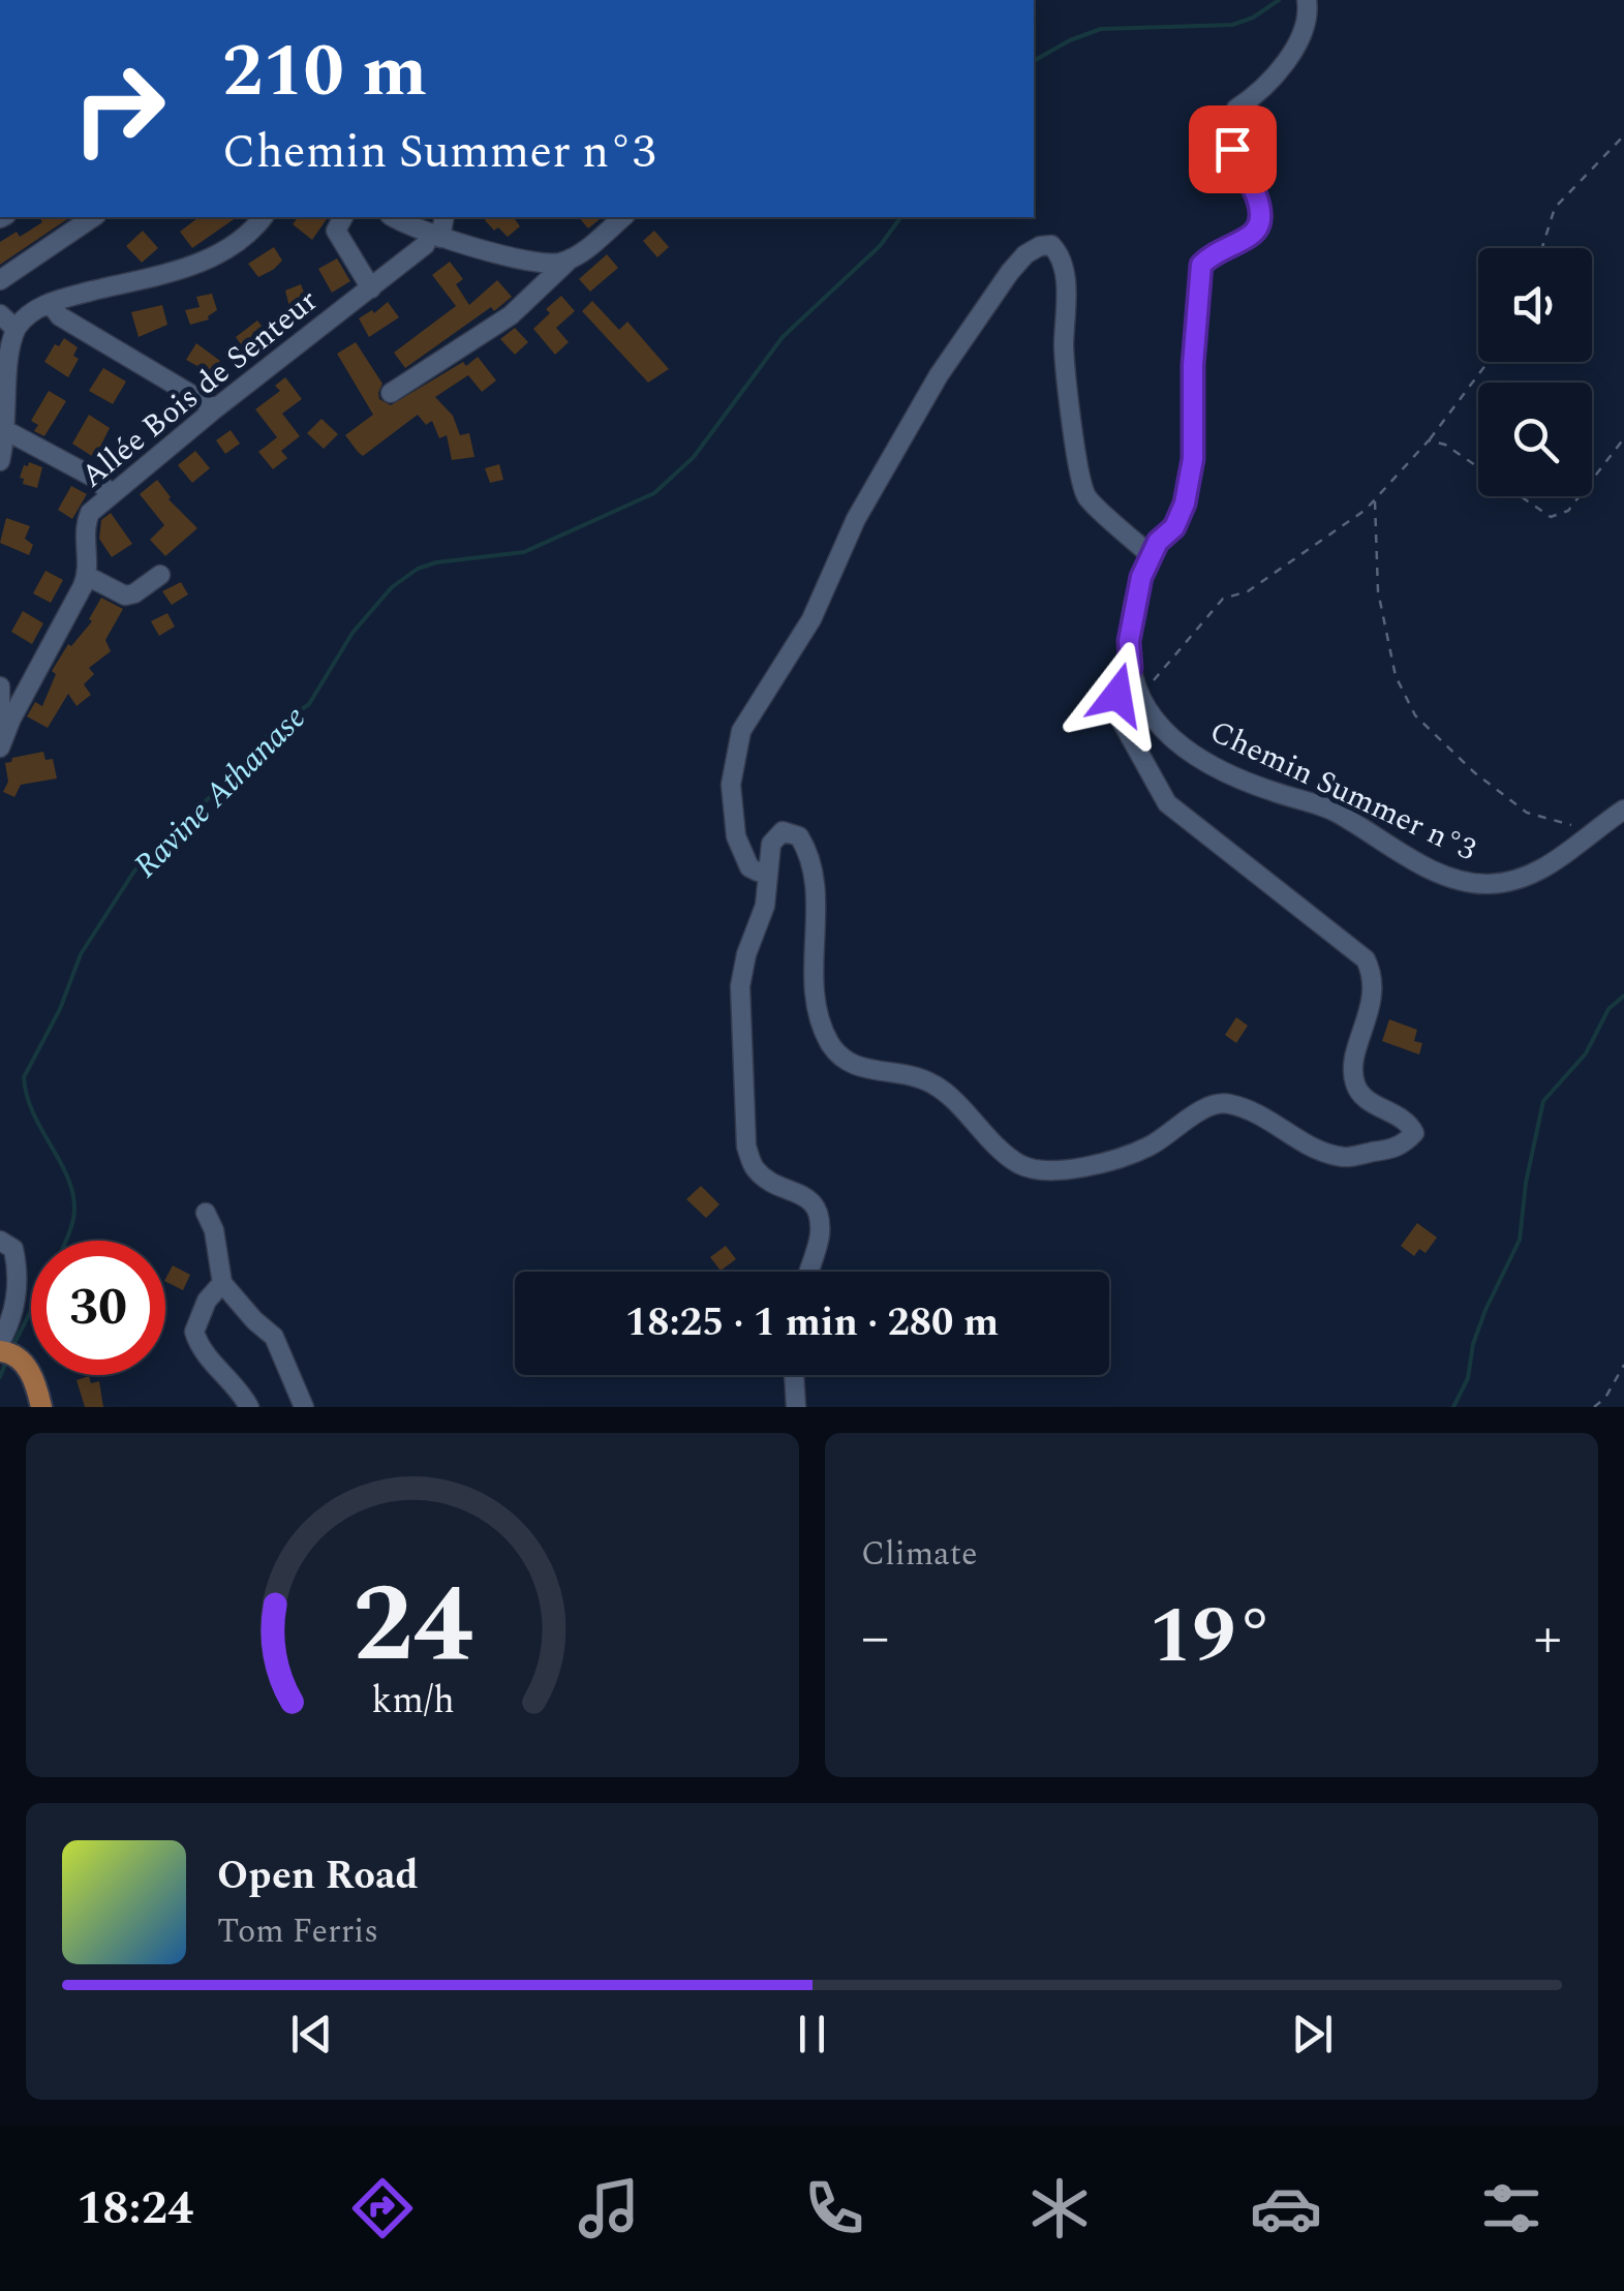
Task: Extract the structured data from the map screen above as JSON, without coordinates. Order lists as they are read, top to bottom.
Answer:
{
  "streets": {
    "street": ["Allée Bois de Senteur", "Chemin Summer n°3"]
  },
  "water": ["Ravine Athanase"],
  "page": {
    "turn": ["210 m", "Chemin Summer n°3"],
    "limit": "30",
    "trip": "18:25 · 1 min · 280 m",
    "tile": "Climate",
    "heat": ["−", "19°", "+"],
    "song": ["Open Road", "Tom Ferris"],
    "tabs": "18:24",
    "gauge": ["24", "km/h"]
  }
}
